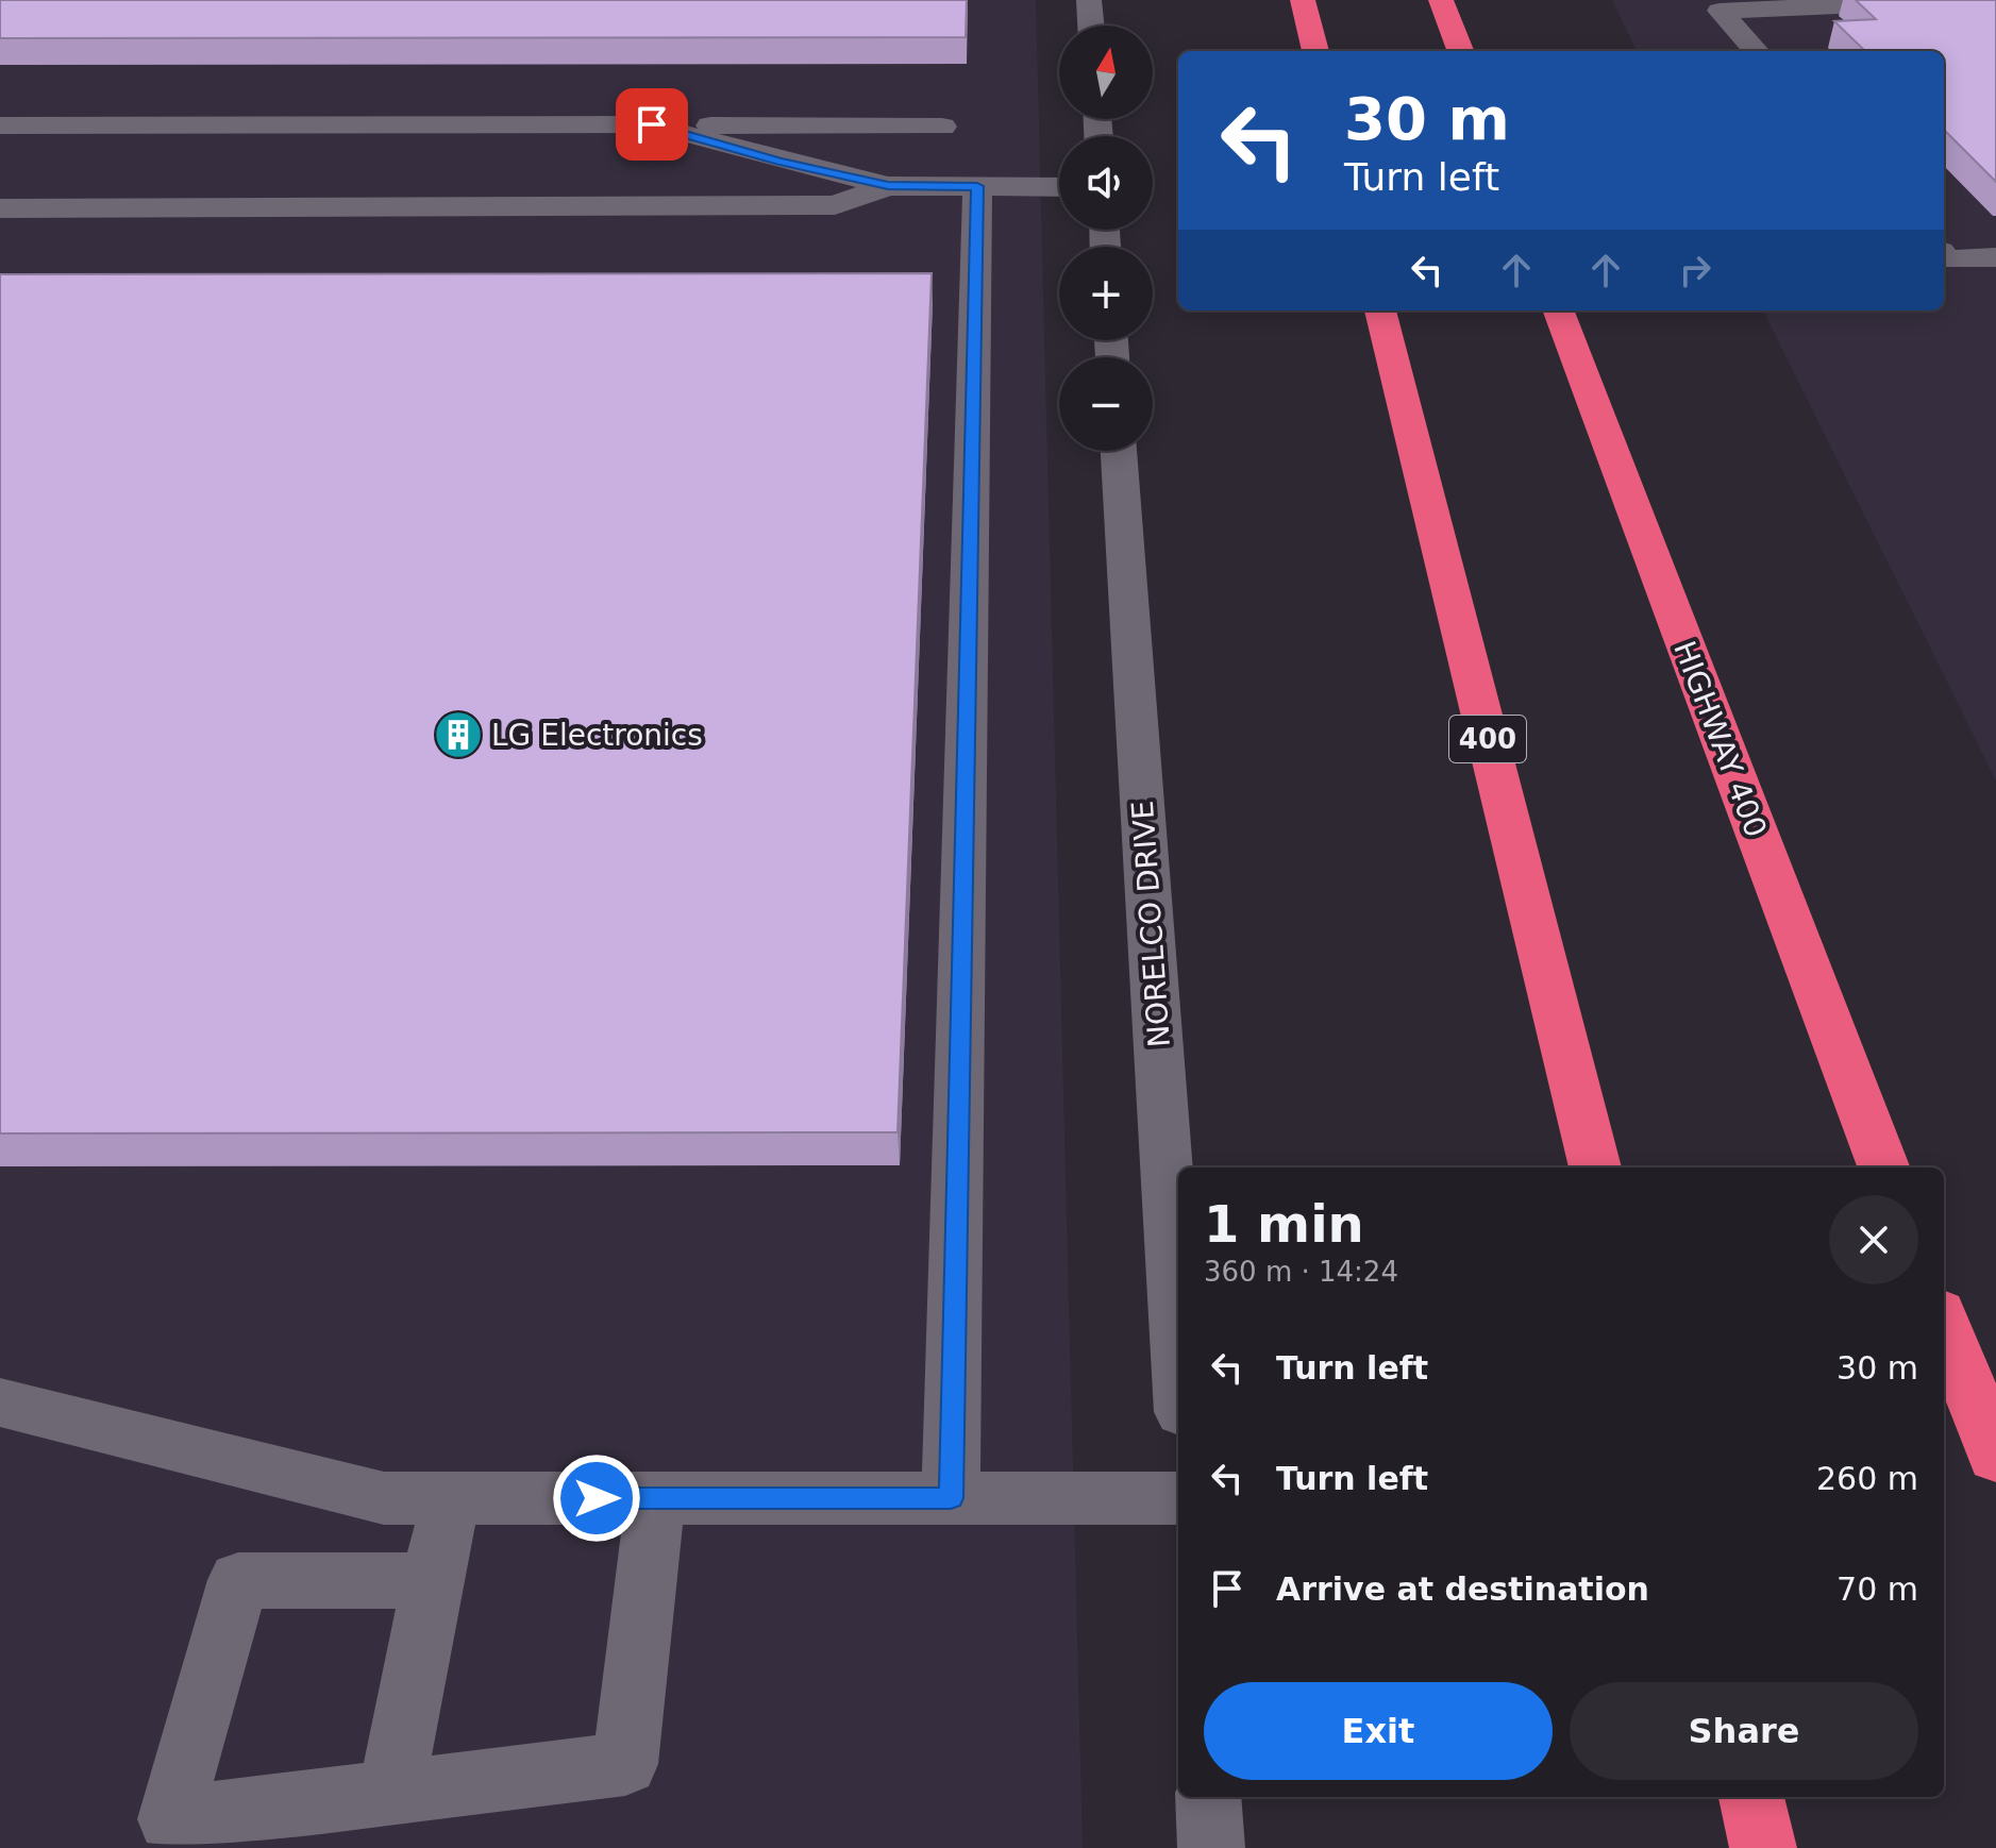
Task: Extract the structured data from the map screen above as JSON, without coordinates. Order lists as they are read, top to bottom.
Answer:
{
  "streets": {
    "highway": ["400", "HIGHWAY 400"],
    "street": ["NORELCO DRIVE"]
  },
  "places": {
    "building": ["LG Electronics"]
  },
  "north": "top",
  "page": {
    "map_buttons": ["+", "−"],
    "turn": ["30 m", "Turn left"],
    "heading": ["1 min", "360 m · 14:24"],
    "list": [
      {
        "name": "Turn left",
        "value": "30 m"
      },
      {
        "name": "Turn left",
        "value": "260 m"
      },
      {
        "name": "Arrive at destination",
        "value": "70 m"
      }
    ],
    "buttons": ["Exit", "Share"]
  }
}
